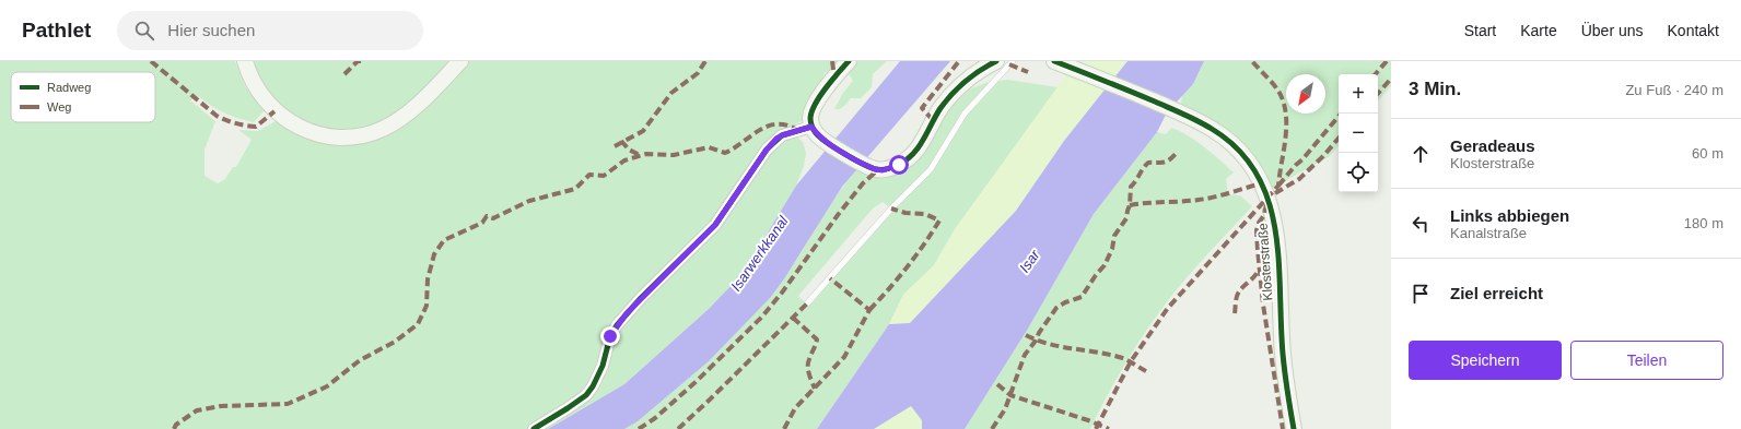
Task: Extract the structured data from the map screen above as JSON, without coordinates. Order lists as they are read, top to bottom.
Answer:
{
  "streets": {
    "main road": ["Klosterstraße"]
  },
  "water": ["Isarwerkkanal", "Isar"],
  "legend": ["Radweg", "Weg"],
  "north": "bottom left",
  "page": {
    "header": "Pathlet",
    "search": "Hier suchen",
    "nav": [
      "Start",
      "Karte",
      "Über uns",
      "Kontakt"
    ],
    "heading": ["3 Min.", "Zu Fuß · 240 m"],
    "map_buttons": ["+", "−"],
    "list": [
      ["Geradeaus", "Klosterstraße", "60 m"],
      ["Links abbiegen", "Kanalstraße", "180 m"],
      "Ziel erreicht"
    ],
    "buttons": ["Speichern", "Teilen"]
  }
}
